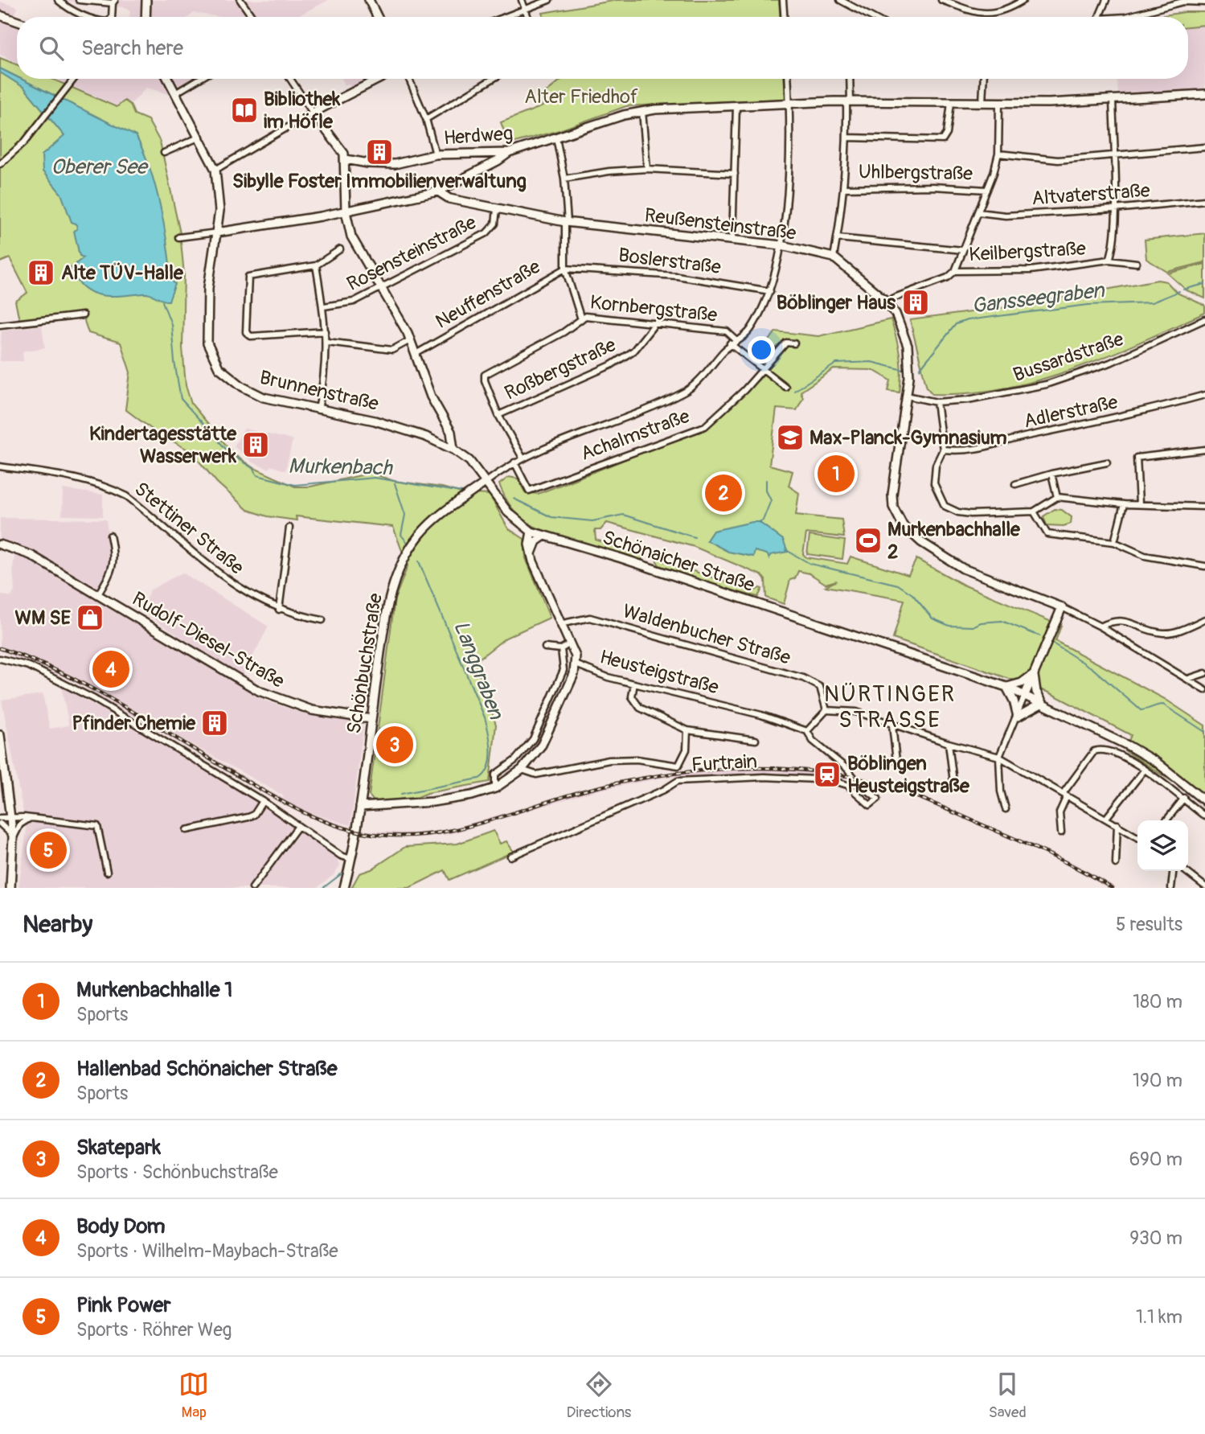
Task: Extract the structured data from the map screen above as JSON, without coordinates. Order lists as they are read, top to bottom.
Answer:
{
  "streets": {
    "street": [
      "Herdweg",
      "Uhlbergstraße",
      "Altvaterstraße",
      "Reußensteinstraße",
      "Keilbergstraße",
      "Rosensteinstraße",
      "Boslerstraße",
      "Neuffenstraße",
      "Kornbergstraße",
      "Bussardstraße",
      "Roßbergstraße",
      "Brunnenstraße",
      "Adlerstraße",
      "Achalmstraße",
      "Stettiner Straße",
      "Schönaicher Straße",
      "Waldenbucher Straße",
      "Rudolf-Diesel-Straße",
      "Schönbuchstraße",
      "Heusteigstraße",
      "Furtrain"
    ]
  },
  "crossings": [
    ["Herdweg", "Keilbergstraße"],
    ["Herdweg", "Neuffenstraße"],
    ["Altvaterstraße", "Keilbergstraße"],
    ["Reußensteinstraße", "Keilbergstraße"],
    ["Reußensteinstraße", "Rosensteinstraße"],
    ["Reußensteinstraße", "Neuffenstraße"],
    ["Reußensteinstraße", "Bussardstraße"],
    ["Boslerstraße", "Neuffenstraße"],
    ["Boslerstraße", "Kornbergstraße"],
    ["Neuffenstraße", "Kornbergstraße"],
    ["Kornbergstraße", "Roßbergstraße"],
    ["Kornbergstraße", "Achalmstraße"],
    ["Brunnenstraße", "Schönaicher Straße"],
    ["Achalmstraße", "Schönaicher Straße"],
    ["Achalmstraße", "Schönbuchstraße"],
    ["Schönaicher Straße", "Schönbuchstraße"],
    ["Schönaicher Straße", "Heusteigstraße"],
    ["Waldenbucher Straße", "Heusteigstraße"],
    ["Rudolf-Diesel-Straße", "Schönbuchstraße"],
    ["Heusteigstraße", "Furtrain"]
  ],
  "districts": ["NÜRTINGER STRASSE"],
  "water": [
    "Oberer See",
    "Gansseegraben",
    "Murkenbach",
    "Langgraben"
  ],
  "parks": ["Alter Friedhof"],
  "places": {
    "library": ["Bibliothek im Höfle"],
    "building": [
      "Sibylle Foster Immobilienverwaltung",
      "Alte TÜV-Halle",
      "Böblinger Haus",
      "Kindertagesstätte Wasserwerk",
      "Pfinder Chemie"
    ],
    "school or university": ["Max-Planck-Gymnasium"],
    "sports": ["Murkenbachhalle 2"],
    "shop": ["WM SE"],
    "station": ["Böblingen Heusteigstraße"]
  },
  "page": {
    "search": "Search here",
    "pins": [
      "1",
      "2",
      "4",
      "3",
      "5"
    ],
    "heading": ["Nearby", "5 results"],
    "list": [
      {
        "mark": "1",
        "name": "Murkenbachhalle 1",
        "note": "Sports",
        "value": "180 m"
      },
      {
        "mark": "2",
        "name": "Hallenbad Schönaicher Straße",
        "note": "Sports",
        "value": "190 m"
      },
      {
        "mark": "3",
        "name": "Skatepark",
        "note": "Sports · Schönbuchstraße",
        "value": "690 m"
      },
      {
        "mark": "4",
        "name": "Body Dom",
        "note": "Sports · Wilhelm-Maybach-Straße",
        "value": "930 m"
      },
      {
        "mark": "5",
        "name": "Pink Power",
        "note": "Sports · Röhrer Weg",
        "value": "1.1 km"
      }
    ],
    "nav": ["Map", "Directions", "Saved"]
  }
}
